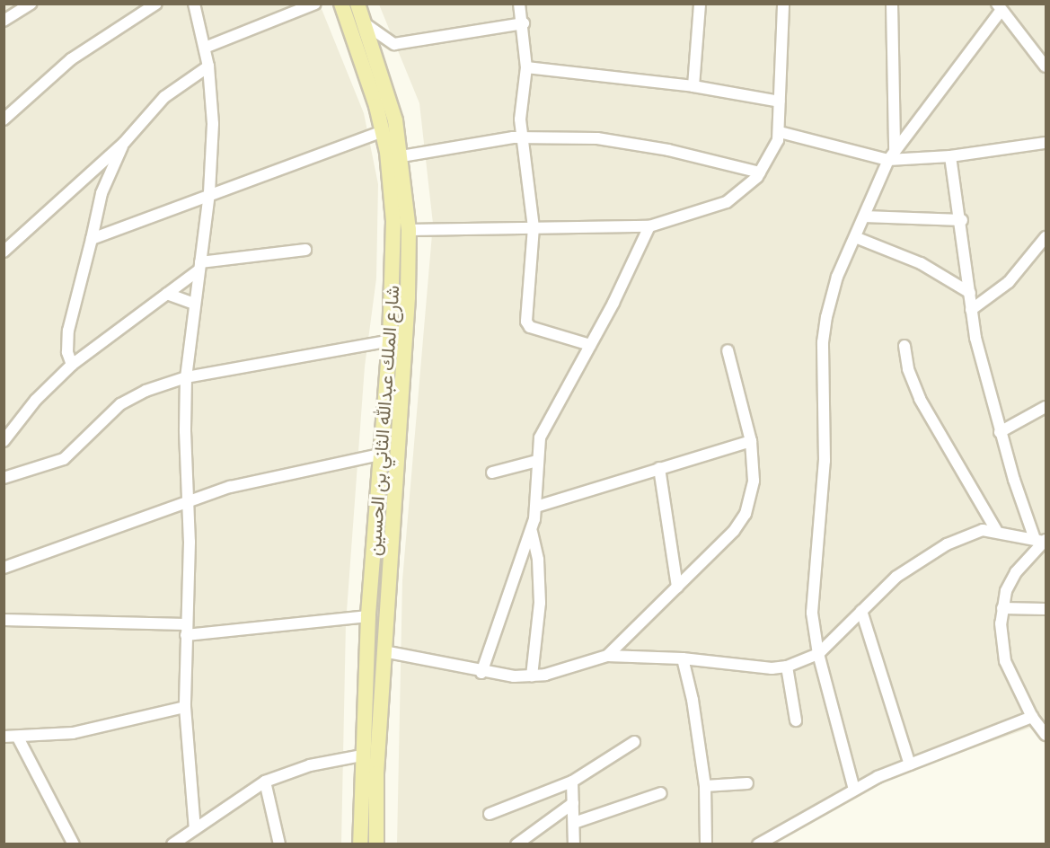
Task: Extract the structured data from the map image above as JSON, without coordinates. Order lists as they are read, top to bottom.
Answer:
{
  "streets": {
    "main road": ["شارع الملك عبدالله الثاني بن الحسين"]
  }
}
